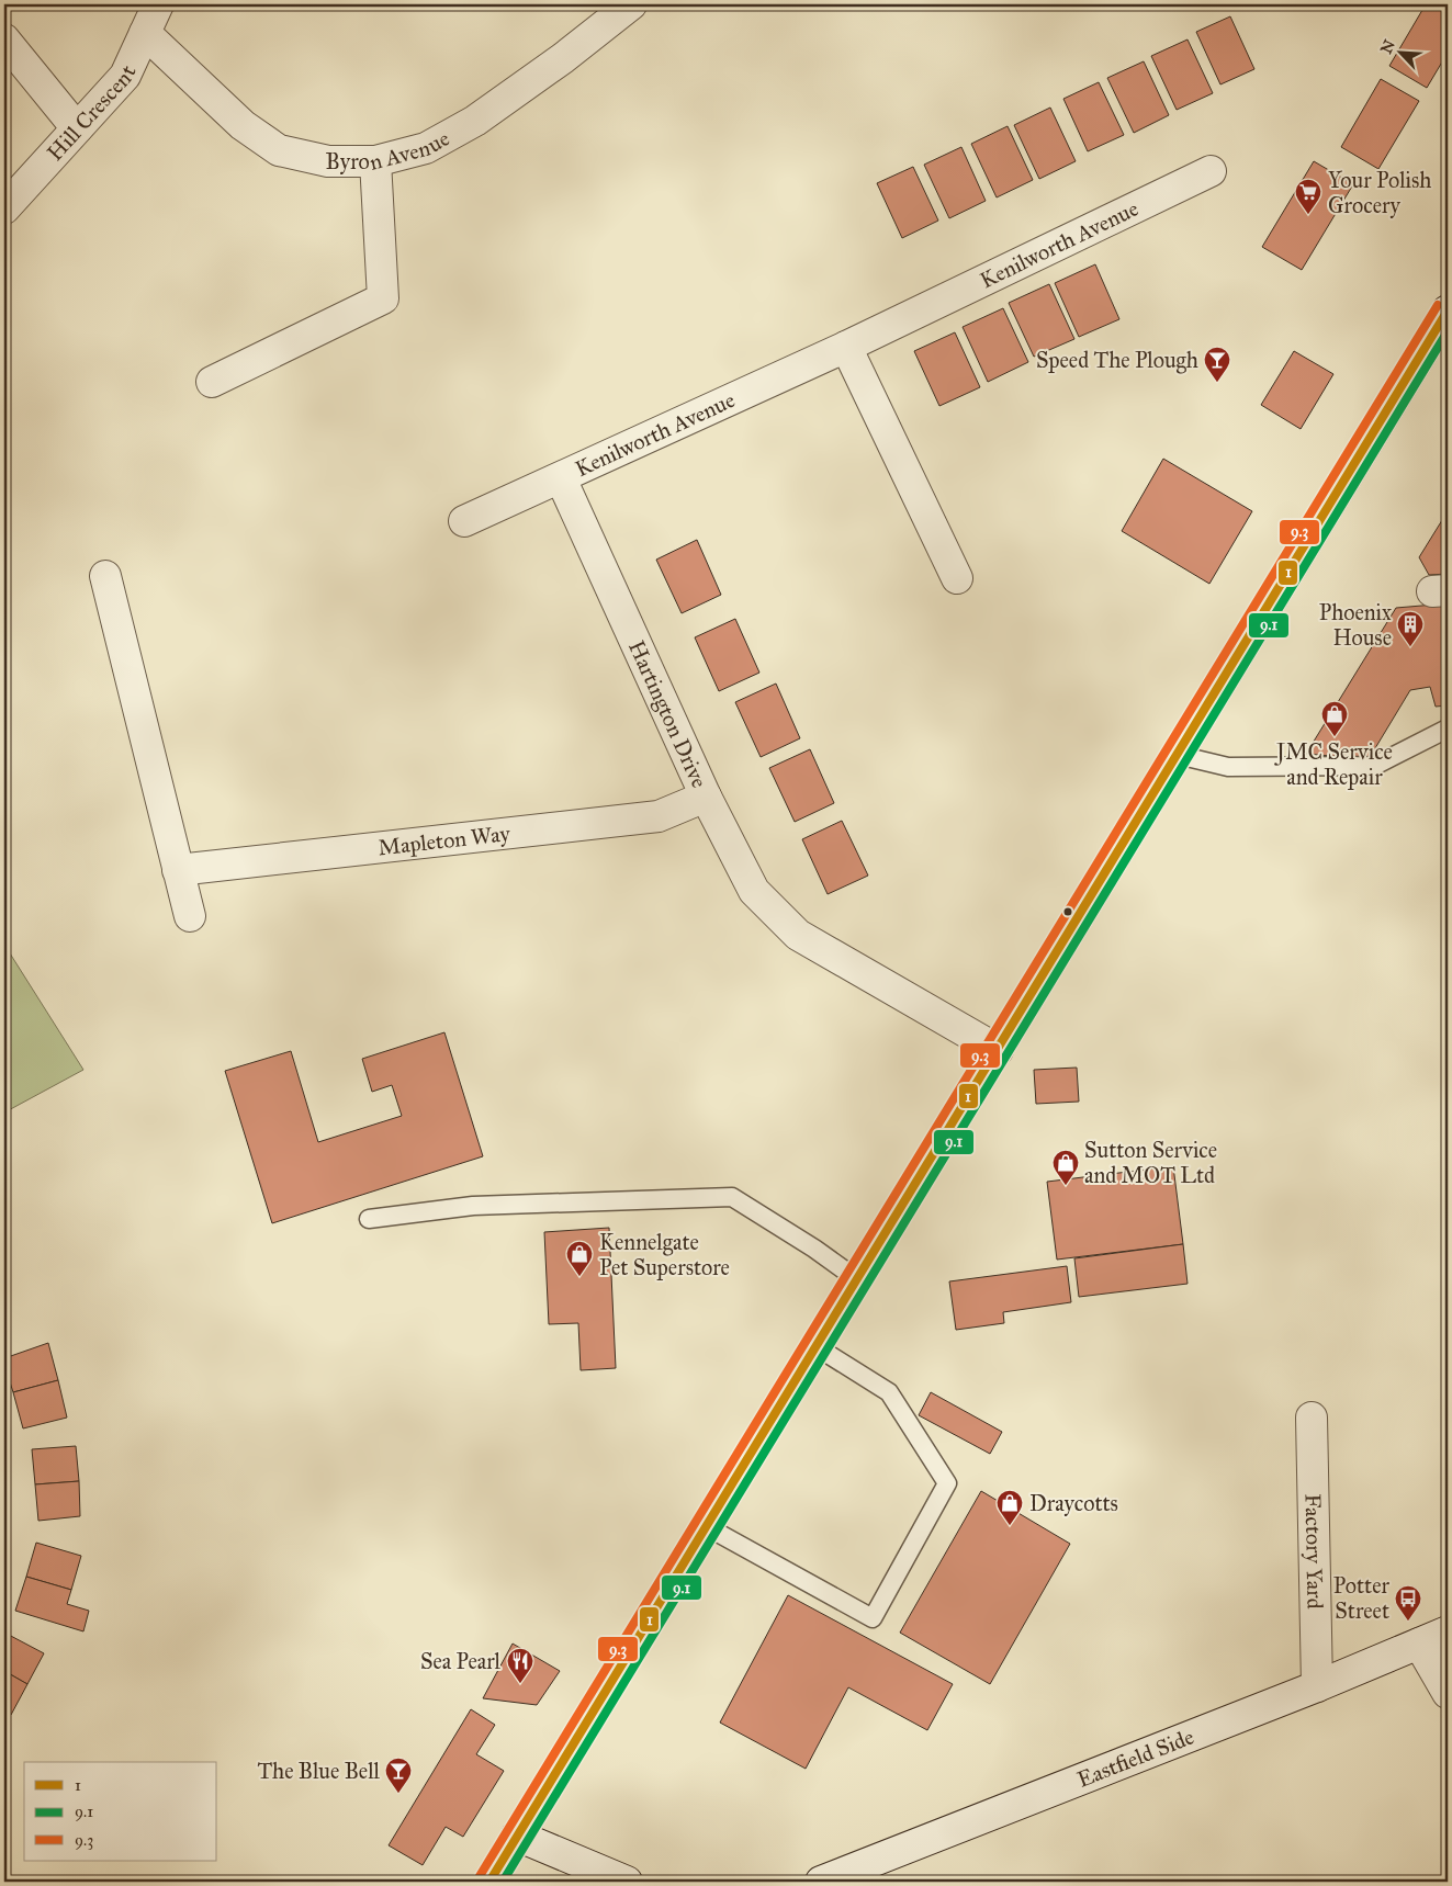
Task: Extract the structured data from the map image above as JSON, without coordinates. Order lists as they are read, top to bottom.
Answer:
{
  "streets": {
    "street": [
      "Hill Crescent",
      "Byron Avenue",
      "Kenilworth Avenue",
      "Hartington Drive",
      "Mapleton Way",
      "Factory Yard",
      "Eastfield Side"
    ]
  },
  "crossings": [
    ["Hill Crescent", "Byron Avenue"],
    ["Kenilworth Avenue", "Hartington Drive"],
    ["Hartington Drive", "Mapleton Way"],
    ["Factory Yard", "Eastfield Side"]
  ],
  "places": {
    "supermarket": ["Your Polish Grocery"],
    "bar": ["Speed The Plough", "The Blue Bell"],
    "building": ["Phoenix House"],
    "shop": [
      "JMC Service and Repair",
      "Sutton Service and MOT Ltd",
      "Kennelgate Pet Superstore",
      "Draycotts"
    ],
    "bus stop": ["Potter Street"],
    "restaurant": ["Sea Pearl"]
  },
  "lines": ["transit line 9.3", "transit line 1", "transit line 9.1"],
  "legend": ["1", "9.1", "9.3"],
  "north": "top left"
}
